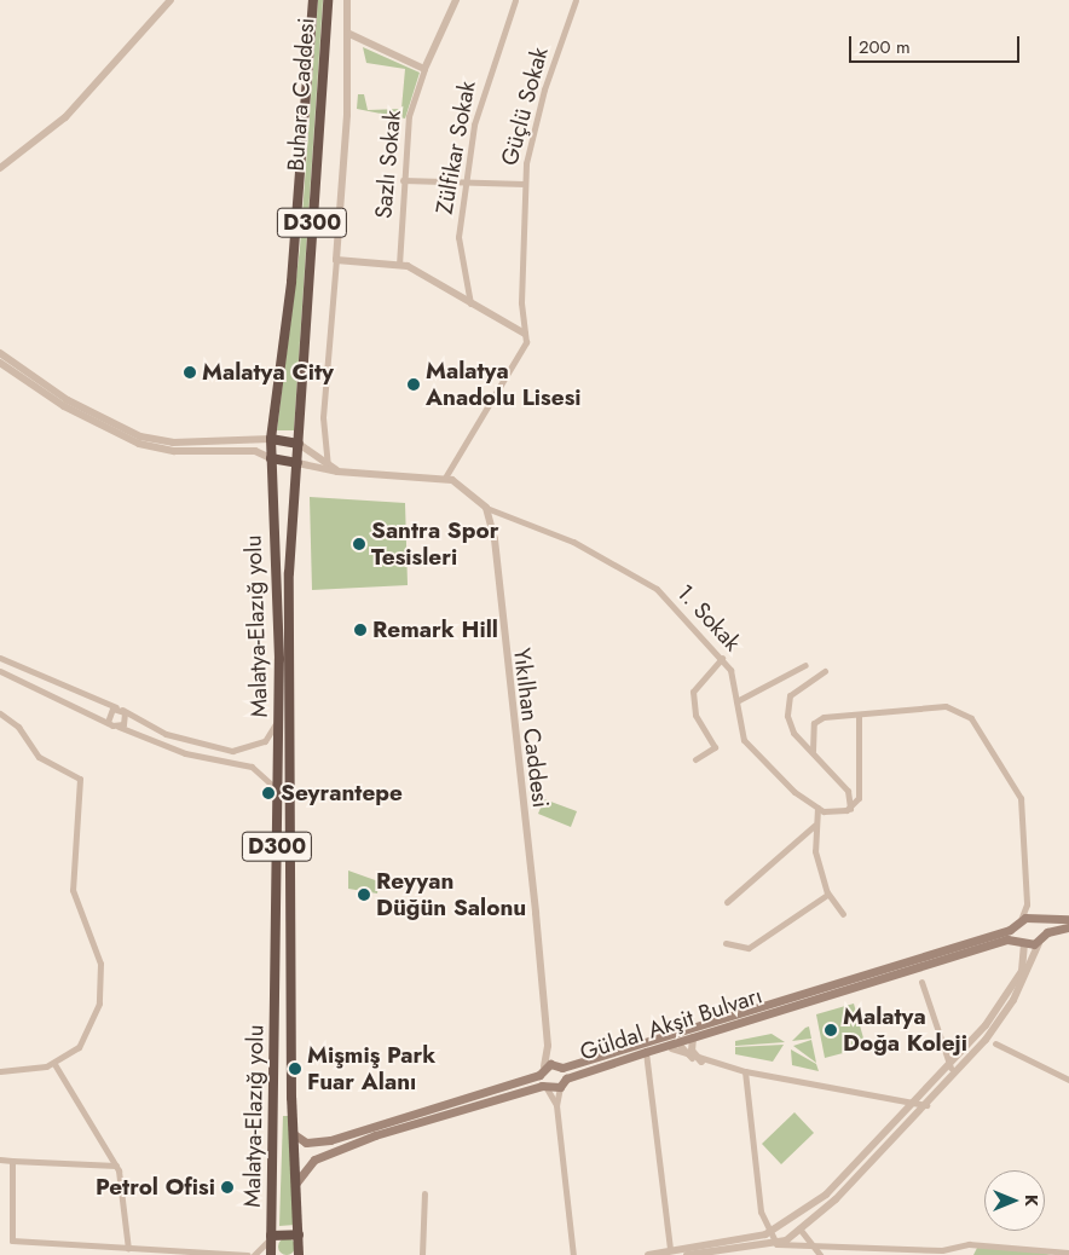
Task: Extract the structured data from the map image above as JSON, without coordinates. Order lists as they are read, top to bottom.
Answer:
{
  "streets": {
    "highway": ["Buhara Caddesi", "D300", "Malatya-Elazığ yolu"],
    "main road": ["Güldal Akşit Bulvarı"],
    "street": [
      "Güçlü Sokak",
      "Zülfikar Sokak",
      "Sazlı Sokak",
      "1. Sokak",
      "Yıkılhan Caddesi"
    ]
  },
  "crossings": [
    ["Buhara Caddesi", "D300"],
    ["Güçlü Sokak", "Yıkılhan Caddesi"],
    ["D300", "Güldal Akşit Bulvarı"],
    ["1. Sokak", "Yıkılhan Caddesi"],
    ["Yıkılhan Caddesi", "Güldal Akşit Bulvarı"]
  ],
  "places": [
    "Malatya City",
    "Malatya Anadolu Lisesi",
    "Santra Spor Tesisleri",
    "Remark Hill",
    "Seyrantepe",
    "Reyyan Düğün Salonu",
    "Malatya Doğa Koleji",
    "Mişmiş Park Fuar Alanı",
    "Petrol Ofisi"
  ],
  "scale_bar": "200 m",
  "north": "right"
}
